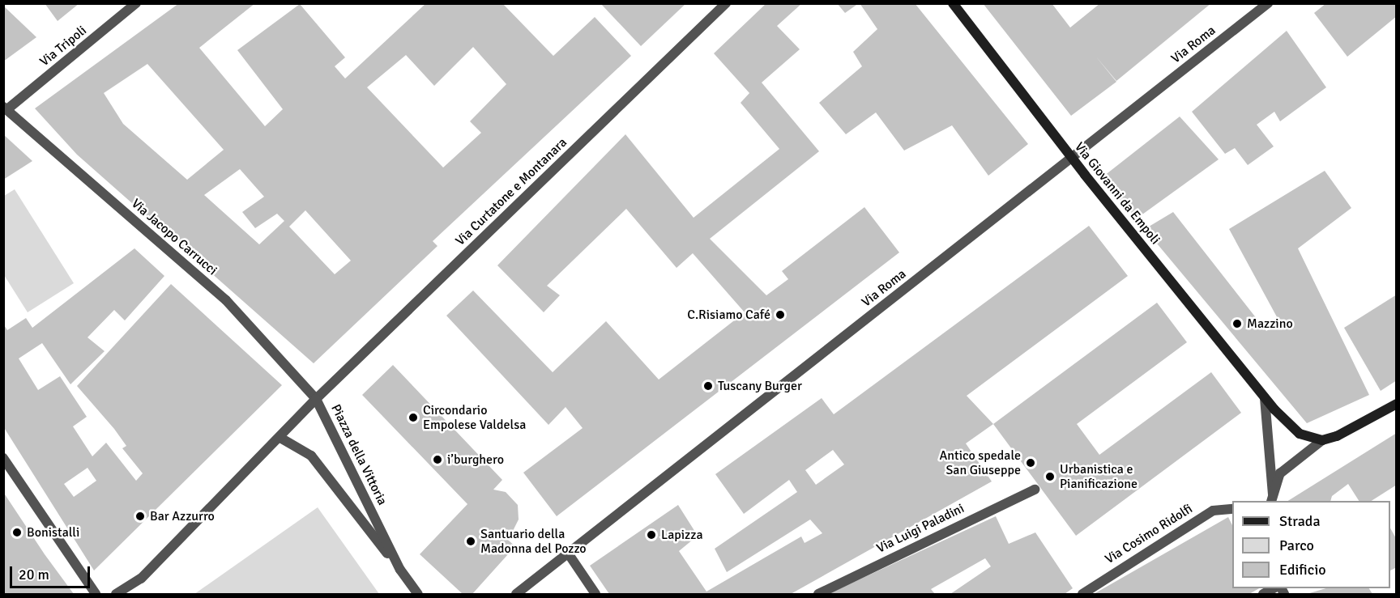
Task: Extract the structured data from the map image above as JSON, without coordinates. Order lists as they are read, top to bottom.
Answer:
{
  "streets": {
    "main road": ["Via Giovanni da Empoli"],
    "street": [
      "Via Roma",
      "Via Tripoli",
      "Via Curtatone e Montanara",
      "Via Jacopo Carrucci",
      "Piazza della Vittoria",
      "Via Luigi Paladini",
      "Via Cosimo Ridolfi"
    ]
  },
  "crossings": [
    ["Via Roma", "Via Giovanni da Empoli"],
    ["Via Tripoli", "Via Jacopo Carrucci"],
    ["Via Curtatone e Montanara", "Via Jacopo Carrucci"],
    ["Via Curtatone e Montanara", "Piazza della Vittoria"],
    ["Via Jacopo Carrucci", "Piazza della Vittoria"]
  ],
  "places": [
    "C.Risiamo Café",
    "Mazzino",
    "Tuscany Burger",
    "Circondario Empolese Valdelsa",
    "i’burghero",
    "Antico spedale San Giuseppe",
    "Urbanistica e Pianificazione",
    "Bar Azzurro",
    "Bonistalli",
    "Lapizza",
    "Santuario della Madonna del Pozzo"
  ],
  "legend": ["Strada", "Parco", "Edificio"],
  "scale_bar": "20 m"
}
